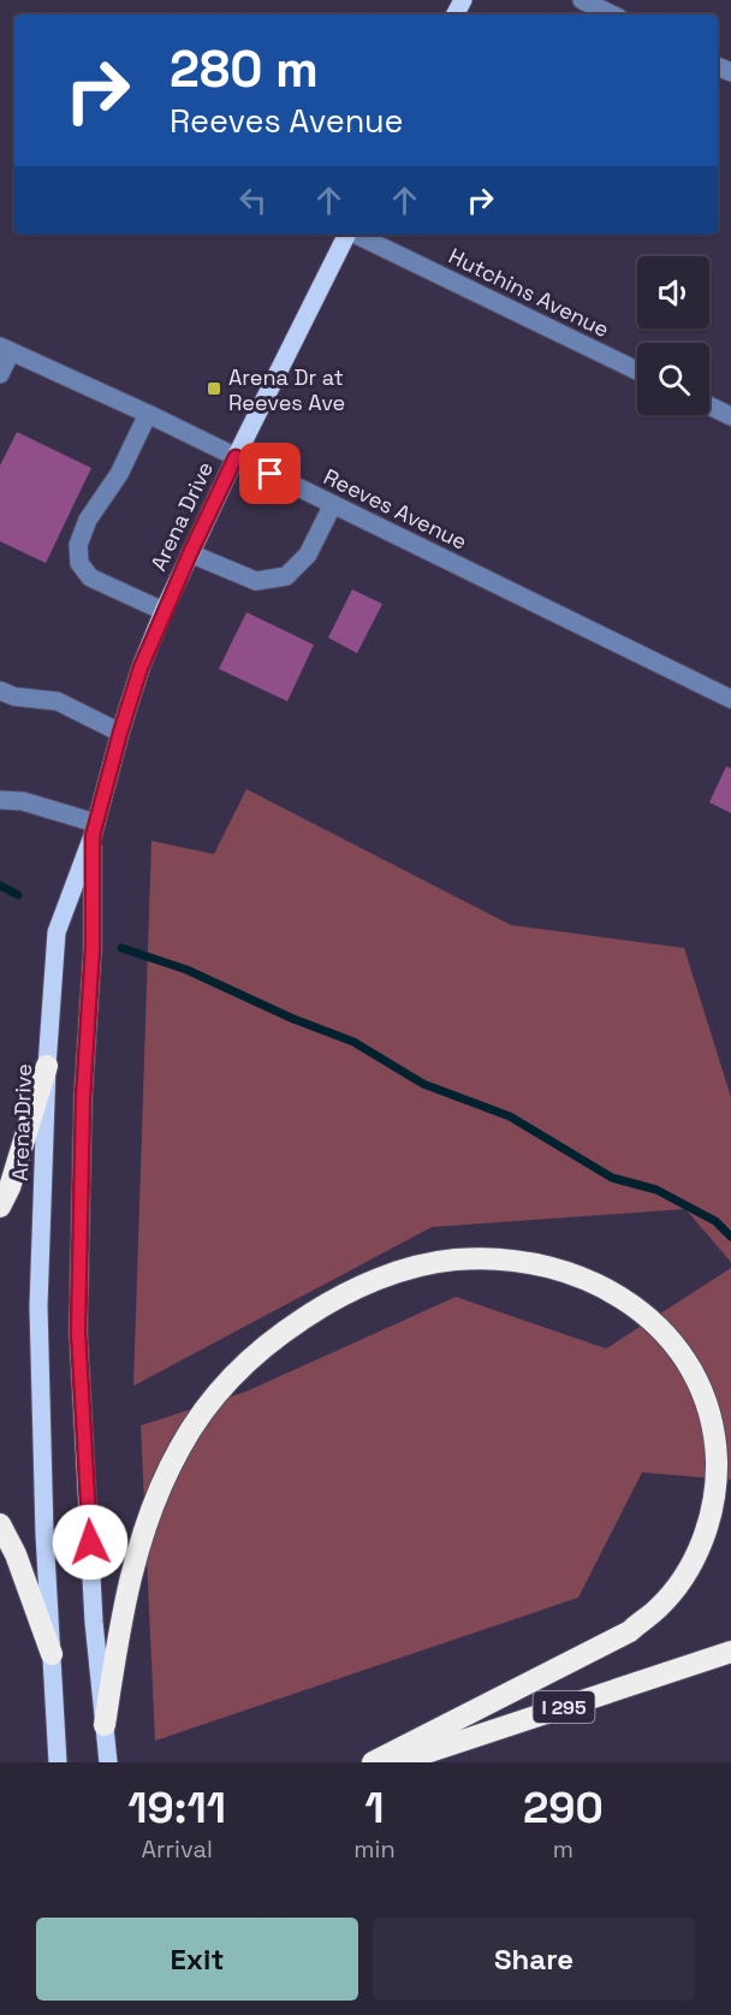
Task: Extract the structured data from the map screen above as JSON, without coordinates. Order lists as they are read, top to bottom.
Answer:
{
  "streets": {
    "highway": ["I 295"],
    "main road": ["Arena Drive"],
    "street": ["Hutchins Avenue", "Reeves Avenue"]
  },
  "crossings": [
    ["Reeves Avenue", "Arena Drive"]
  ],
  "places": {
    "transit": ["Arena Dr at Reeves Ave"]
  },
  "page": {
    "turn": ["280 m", "Reeves Avenue"],
    "eta": [
      "19:11",
      "Arrival",
      "1",
      "min",
      "290",
      "m"
    ],
    "buttons": ["Exit", "Share"]
  }
}
